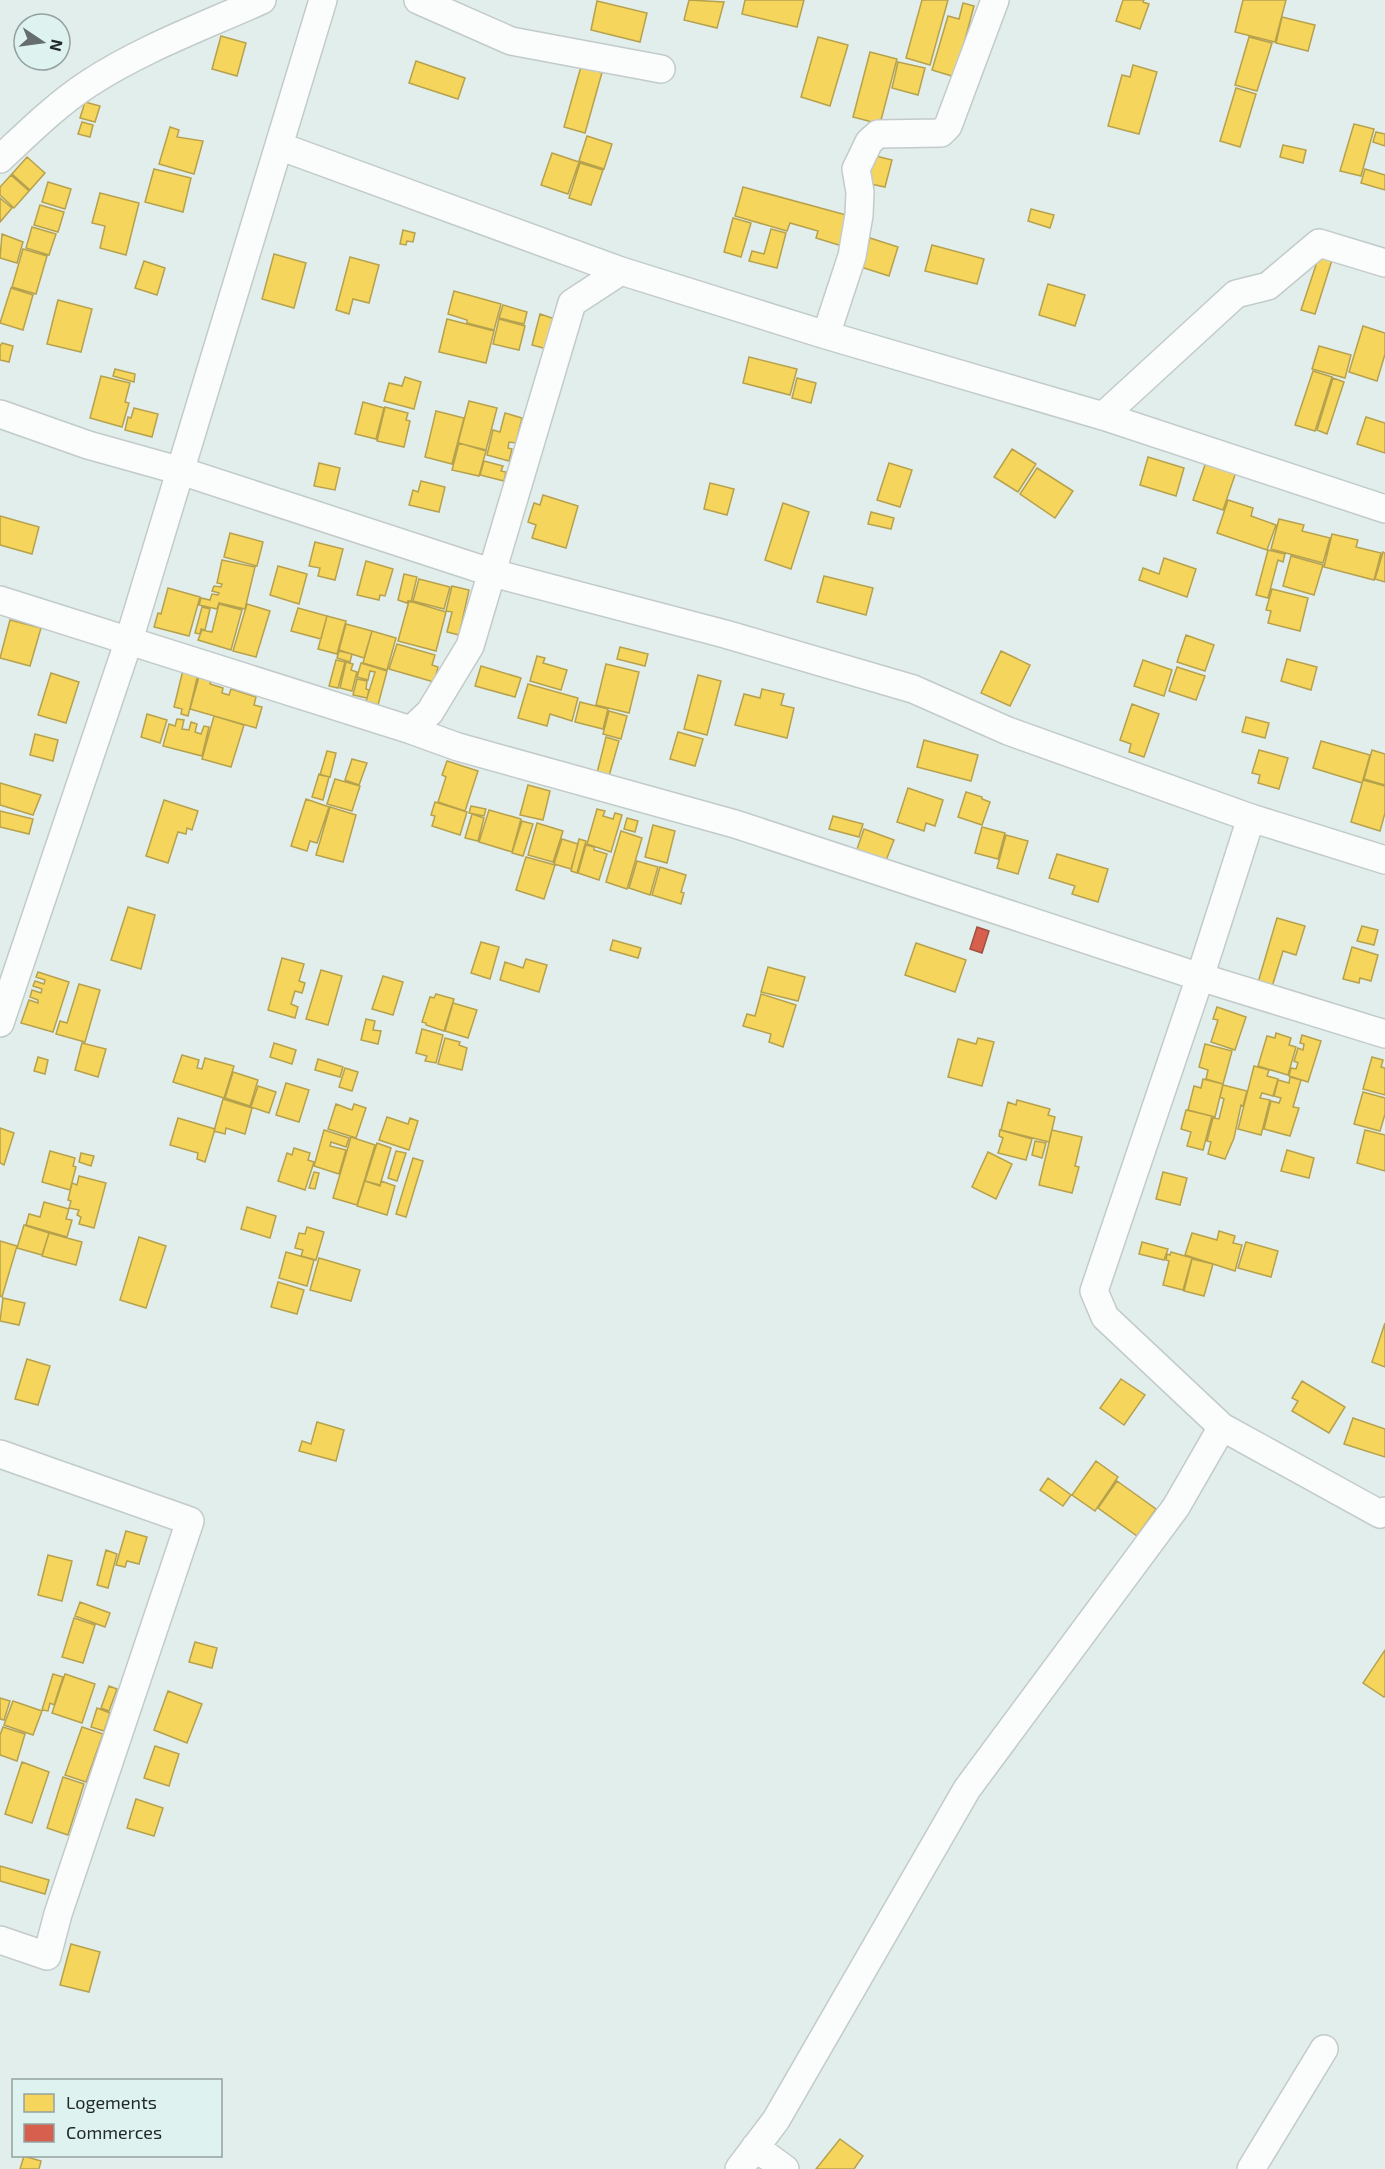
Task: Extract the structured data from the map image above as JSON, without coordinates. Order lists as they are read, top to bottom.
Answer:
{
  "legend": ["Logements", "Commerces"],
  "north": "right"
}
